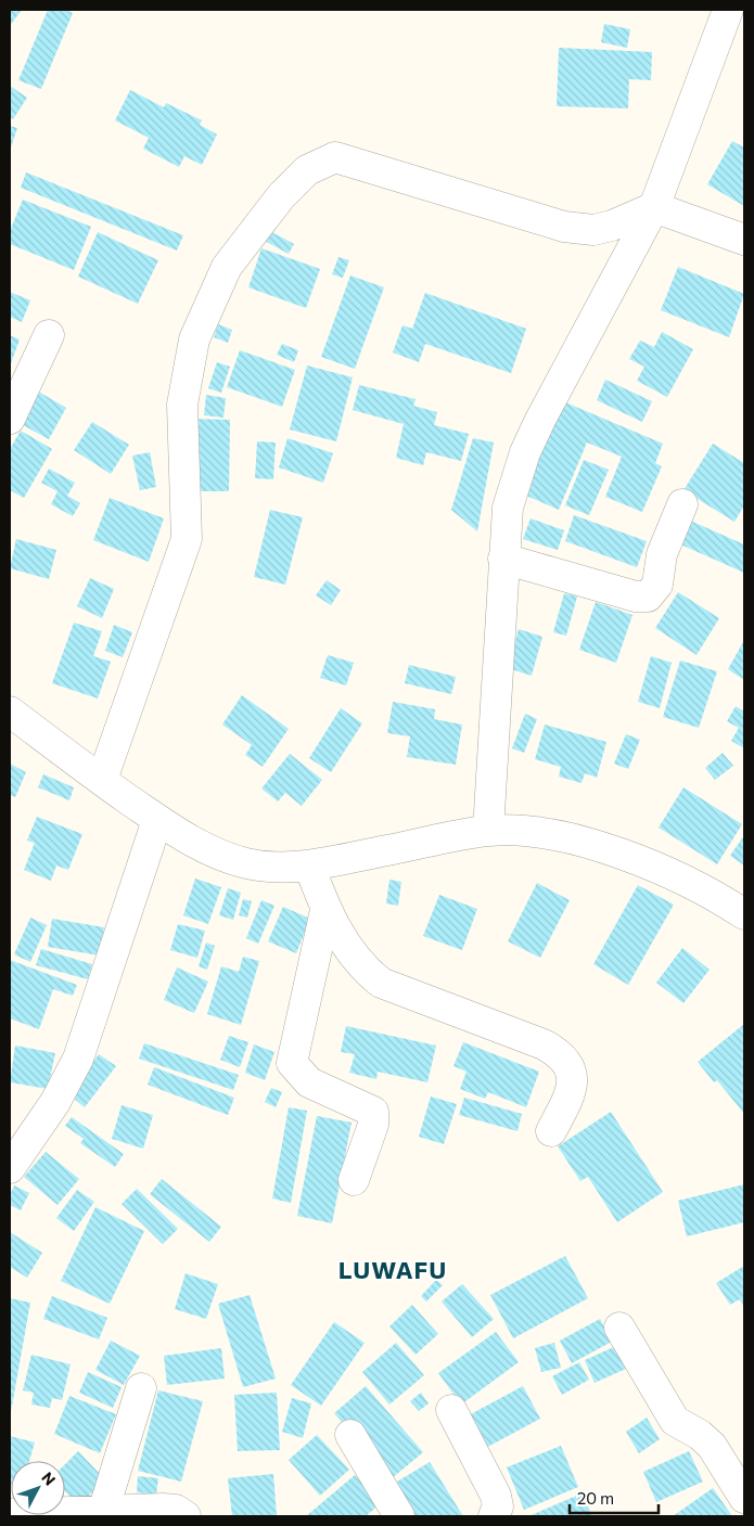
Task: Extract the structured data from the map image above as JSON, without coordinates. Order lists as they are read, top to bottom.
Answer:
{
  "districts": ["LUWAFU"],
  "scale_bar": "20 m",
  "north": "top right"
}
